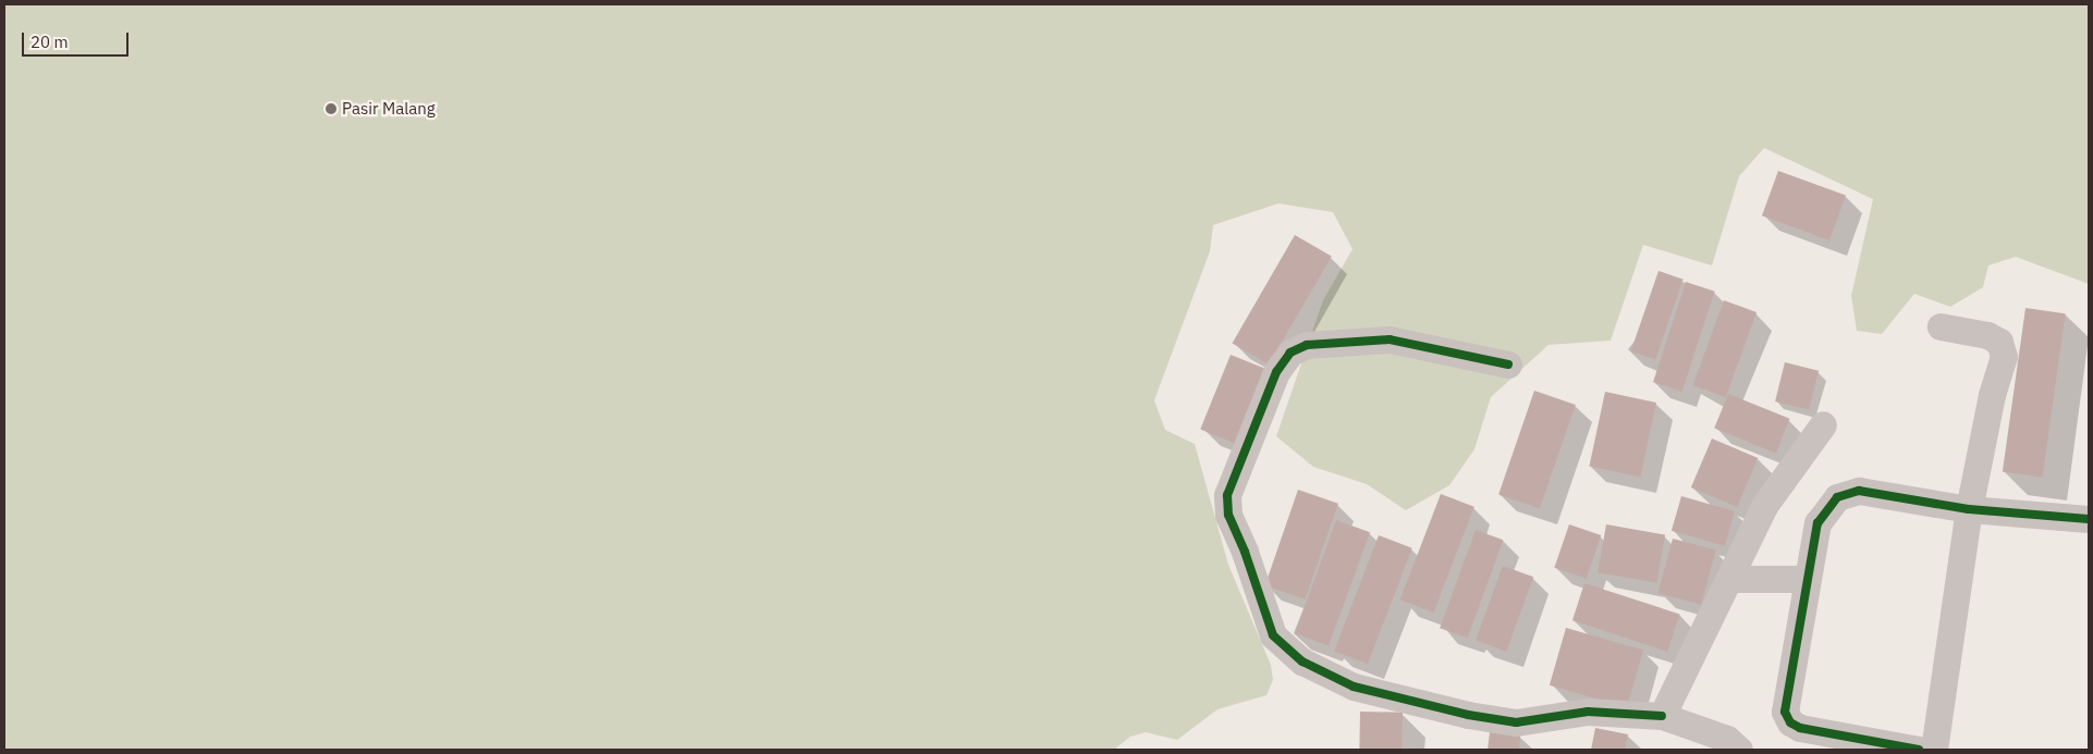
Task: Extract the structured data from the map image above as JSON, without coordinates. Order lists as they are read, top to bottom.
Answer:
{
  "places": ["Pasir Malang"],
  "scale_bar": "20 m"
}
